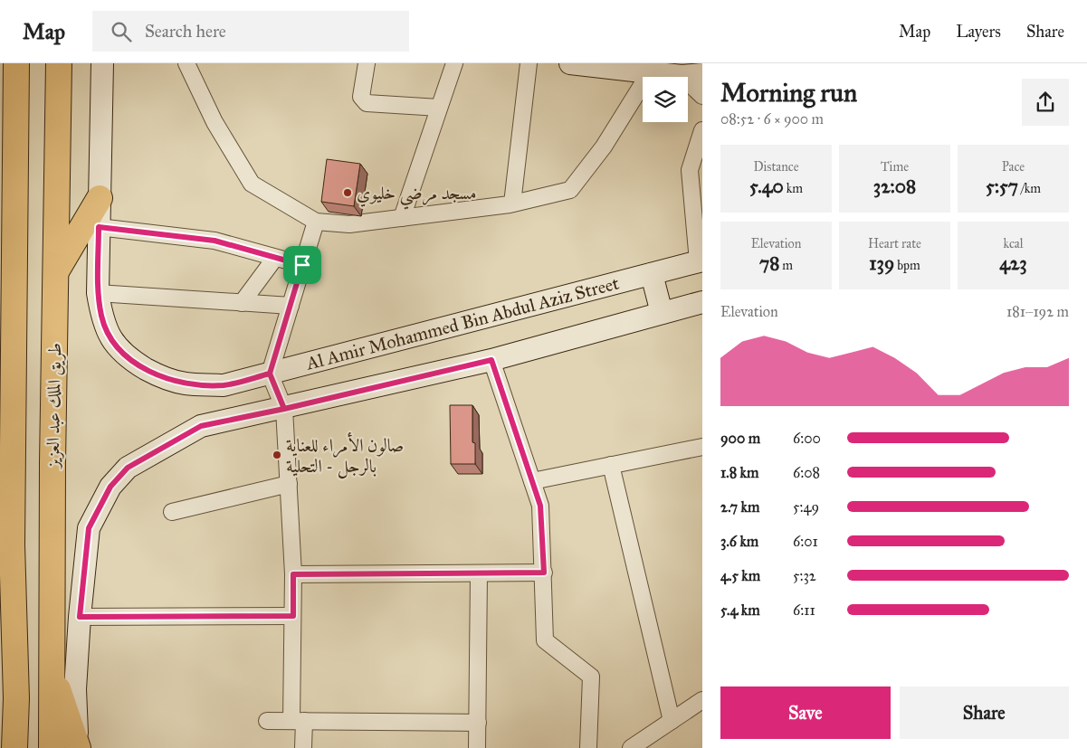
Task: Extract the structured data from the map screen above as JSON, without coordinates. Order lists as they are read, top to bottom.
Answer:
{
  "streets": {
    "main road": ["Al Amir Mohammed Bin Abdul Aziz Street", "طريق الملك عبد العزيز"]
  },
  "places": ["مسجد مرضي خليوي", "صالون الأمراء للعناية بالرجل - التحلية"],
  "page": {
    "header": "Map",
    "search": "Search here",
    "nav": ["Map", "Layers", "Share"],
    "heading": ["Morning run", "08:52 · 6 × 900 m"],
    "stats": [
      ["Distance", "5.40 km"],
      ["Time", "32:08"],
      ["Pace", "5:57 /km"],
      ["Elevation", "78 m"],
      ["Heart rate", "139 bpm"],
      ["kcal", "423"]
    ],
    "chart": ["Elevation", "181–192 m"],
    "list": [
      {
        "name": "900 m",
        "note": "6:00"
      },
      {
        "name": "1.8 km",
        "note": "6:08"
      },
      {
        "name": "2.7 km",
        "note": "5:49"
      },
      {
        "name": "3.6 km",
        "note": "6:01"
      },
      {
        "name": "4.5 km",
        "note": "5:32"
      },
      {
        "name": "5.4 km",
        "note": "6:11"
      }
    ],
    "buttons": ["Save", "Share"]
  }
}
